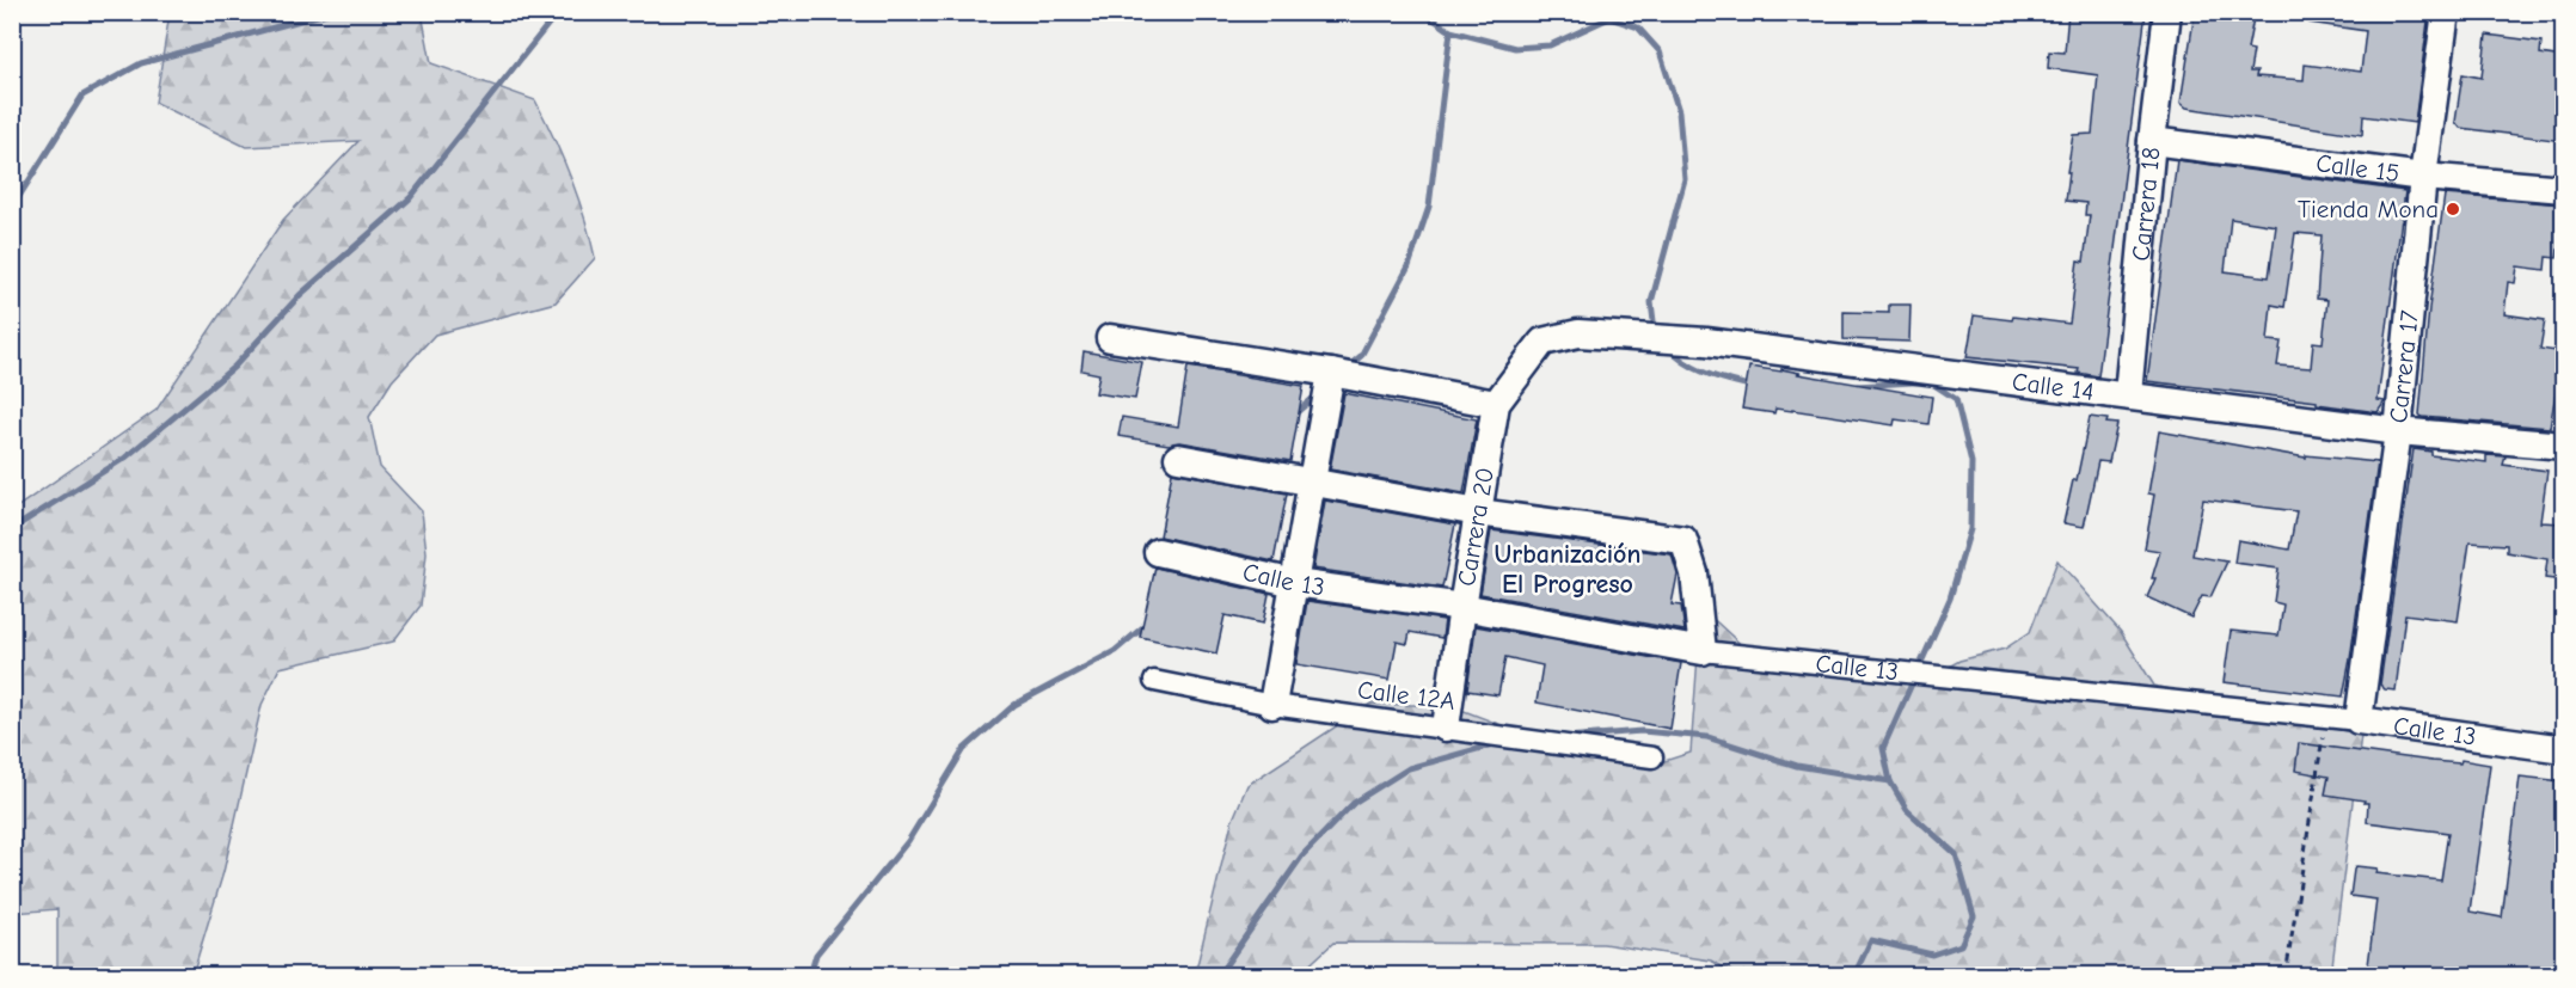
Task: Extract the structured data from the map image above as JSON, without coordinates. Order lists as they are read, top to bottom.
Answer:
{
  "streets": {
    "street": [
      "Calle 15",
      "Carrera 18",
      "Carrera 17",
      "Calle 14",
      "Carrera 20",
      "Calle 13",
      "Calle 12A"
    ]
  },
  "crossings": [
    ["Calle 15", "Carrera 18"],
    ["Calle 15", "Carrera 17"],
    ["Carrera 18", "Calle 14"],
    ["Carrera 17", "Calle 14"],
    ["Carrera 17", "Calle 13"],
    ["Calle 14", "Carrera 20"],
    ["Carrera 20", "Calle 13"],
    ["Carrera 20", "Calle 12A"]
  ],
  "districts": ["Urbanización El Progreso"],
  "places": ["Tienda Mona"]
}
